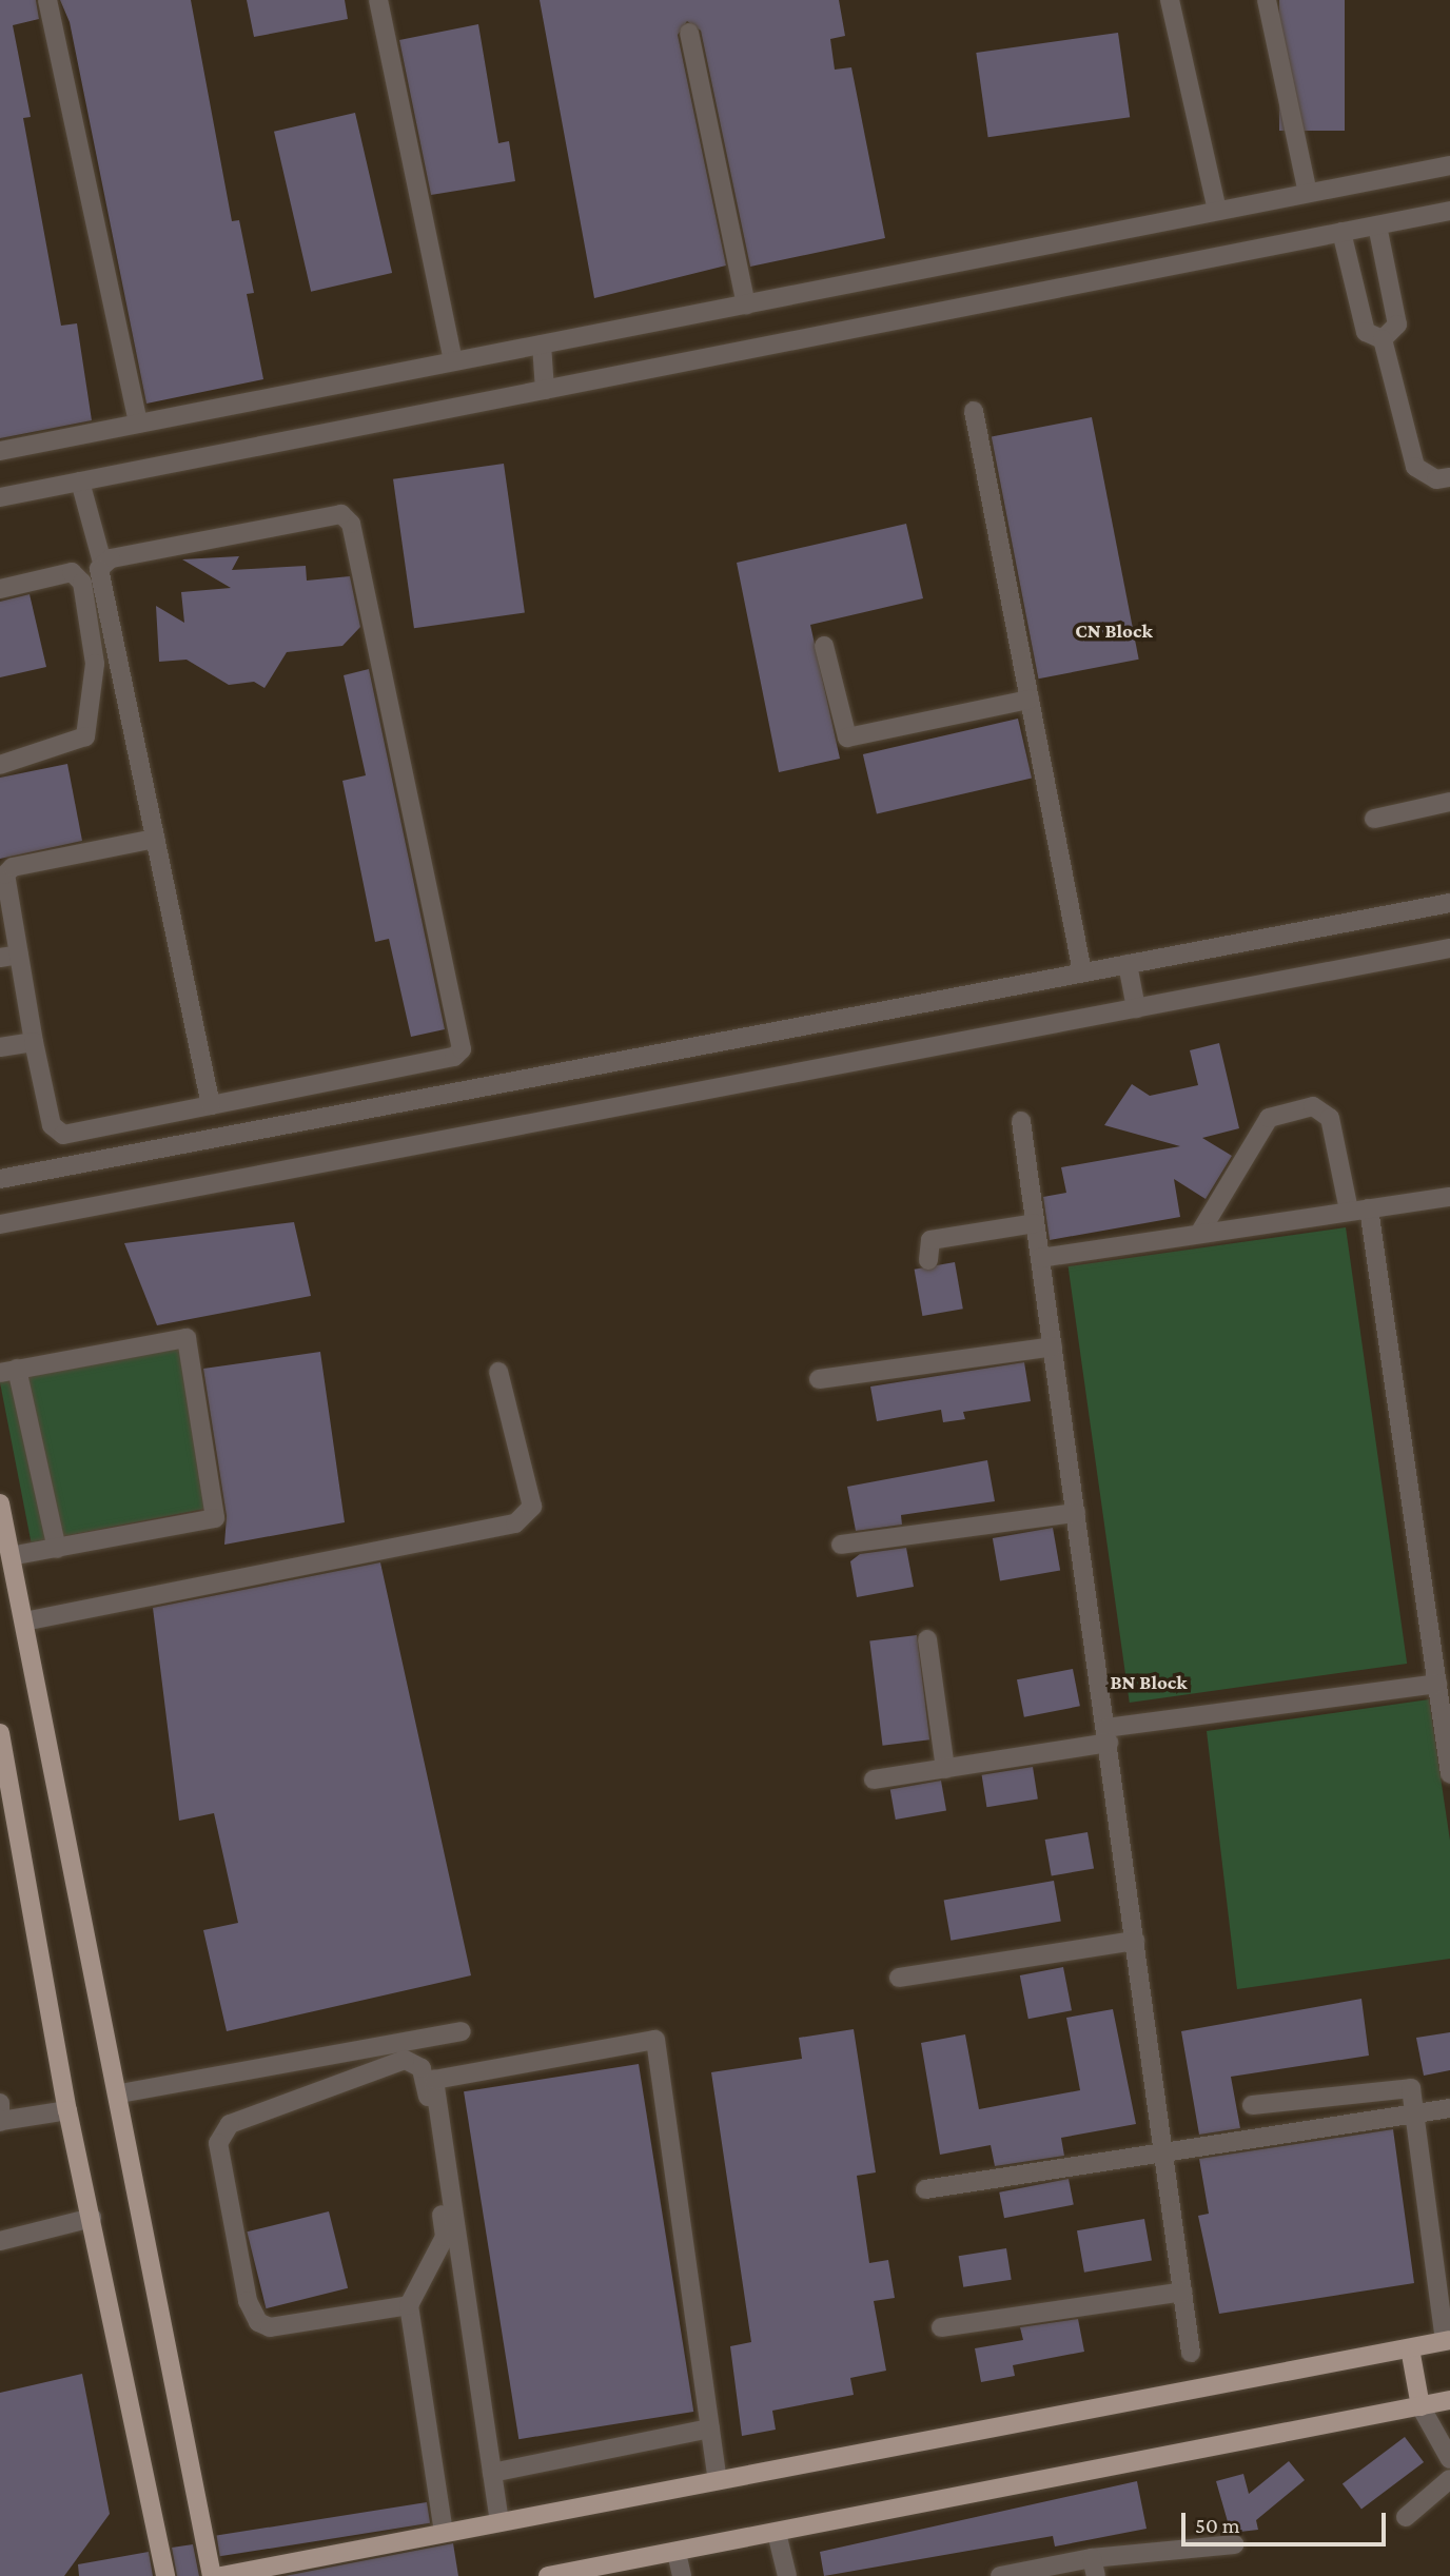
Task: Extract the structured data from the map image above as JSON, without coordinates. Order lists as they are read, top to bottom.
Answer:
{
  "districts": ["CN Block", "BN Block"],
  "scale_bar": "50 m"
}
